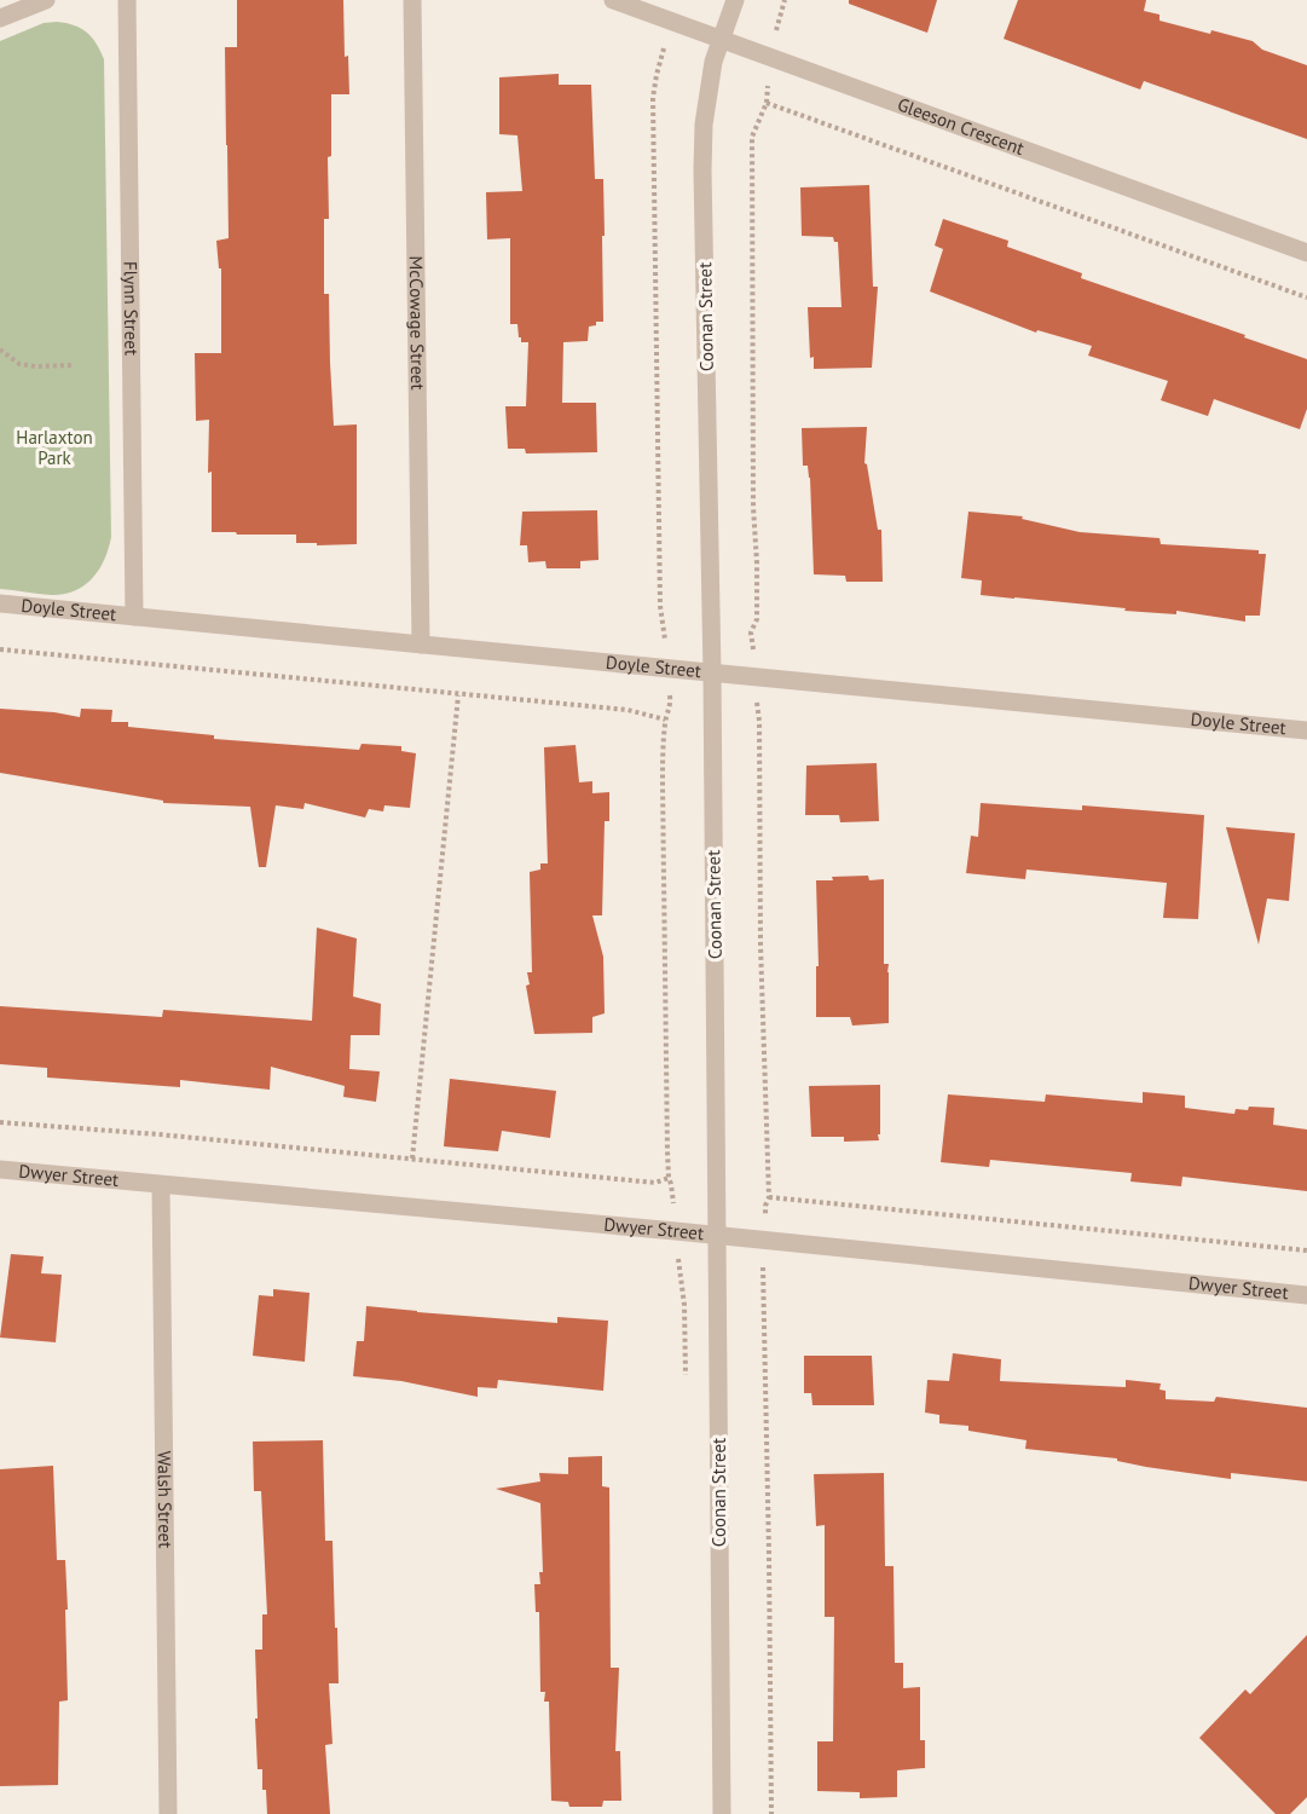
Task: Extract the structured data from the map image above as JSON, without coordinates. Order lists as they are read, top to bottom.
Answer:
{
  "streets": {
    "street": [
      "Gleeson Crescent",
      "Flynn Street",
      "Coonan Street",
      "McCowage Street",
      "Doyle Street",
      "Dwyer Street",
      "Walsh Street"
    ]
  },
  "crossings": [
    ["Gleeson Crescent", "Coonan Street"],
    ["Flynn Street", "Doyle Street"],
    ["Coonan Street", "Doyle Street"],
    ["Coonan Street", "Dwyer Street"],
    ["McCowage Street", "Doyle Street"],
    ["Dwyer Street", "Walsh Street"]
  ],
  "parks": ["Harlaxton Park"]
}
